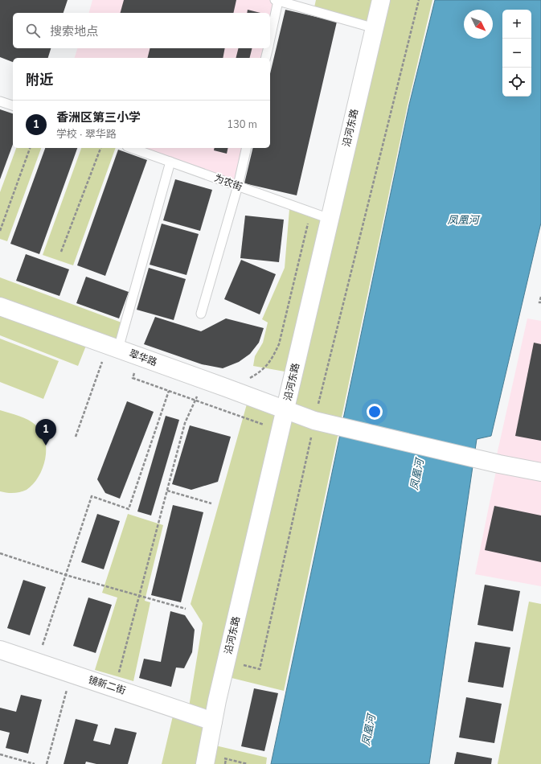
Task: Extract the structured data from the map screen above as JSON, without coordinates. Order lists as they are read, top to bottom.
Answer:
{
  "streets": {
    "street": ["沿河东路", "翠华路", "镜新二街"],
    "lane": ["为农街"]
  },
  "crossings": [
    ["沿河东路", "为农街"],
    ["沿河东路", "翠华路"],
    ["沿河东路", "镜新二街"]
  ],
  "water": ["凤凰河"],
  "north": "bottom right",
  "page": {
    "map_buttons": ["+", "−"],
    "search": "搜索地点",
    "heading": "附近",
    "list": [
      {
        "mark": "1",
        "name": "香洲区第三小学",
        "note": "学校 · 翠华路",
        "value": "130 m"
      }
    ],
    "pins": "1"
  }
}
